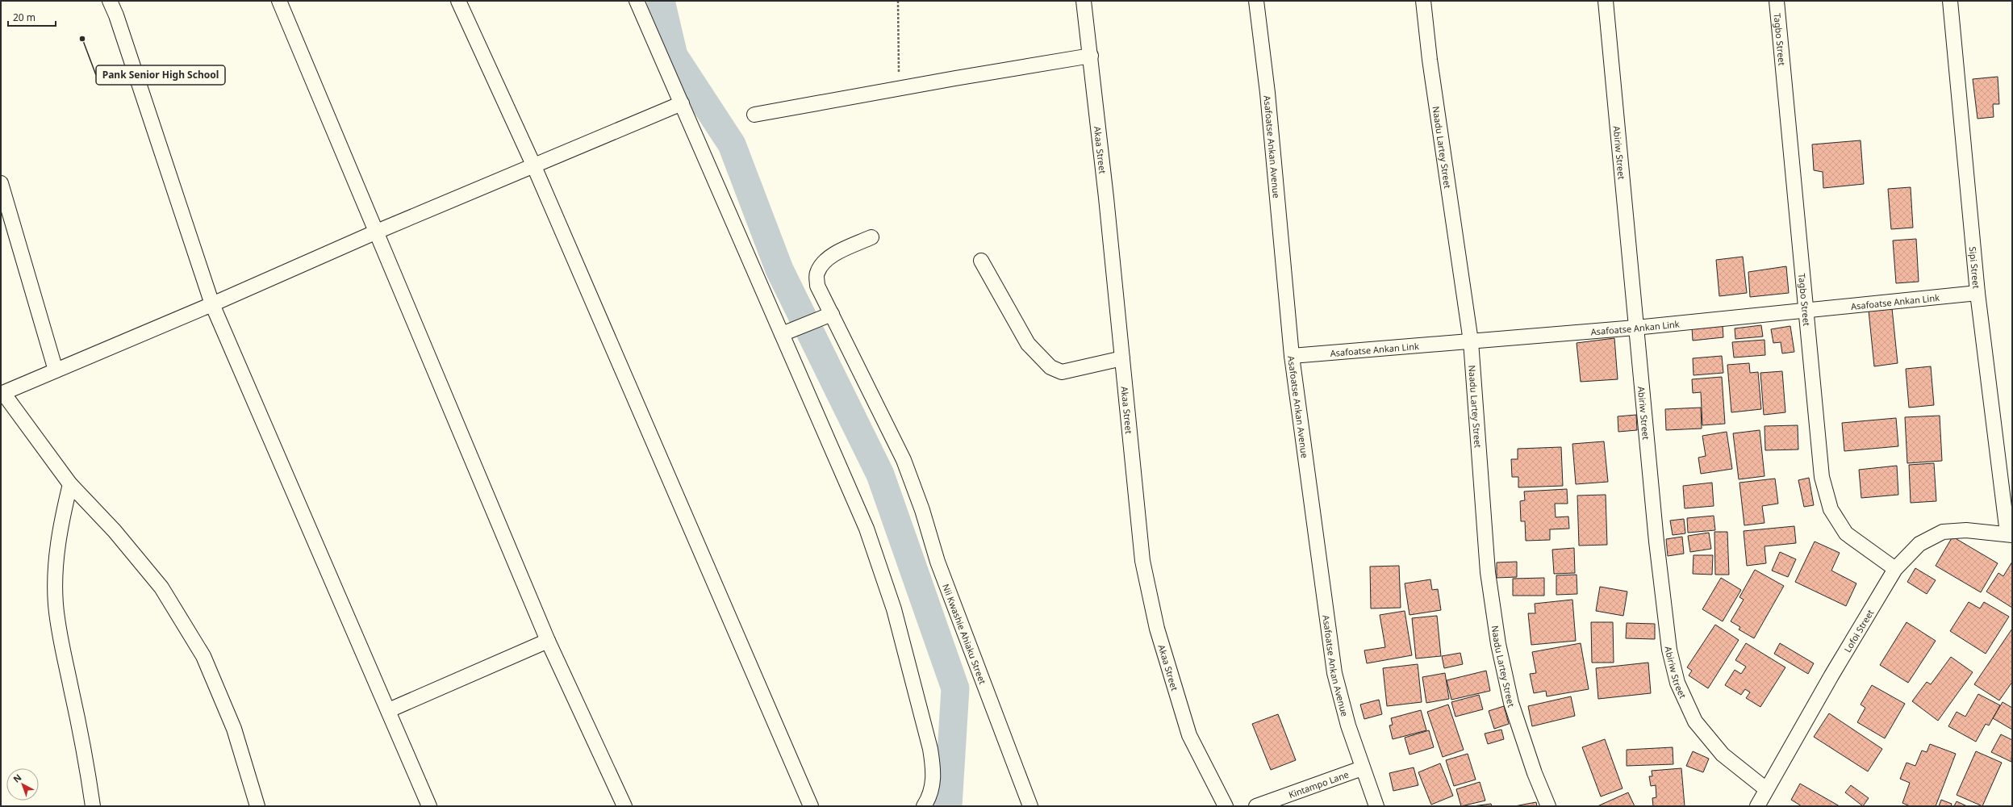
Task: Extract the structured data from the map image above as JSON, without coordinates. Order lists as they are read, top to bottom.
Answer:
{
  "streets": {
    "street": [
      "Tagbo Street",
      "Asafoatse Ankan Avenue",
      "Naadu Lartey Street",
      "Akaa Street",
      "Abiriw Street",
      "Sipi Street",
      "Asafoatse Ankan Link",
      "Lofoi Street",
      "Nii Kwashie Ahiaku Street",
      "Kintampo Lane"
    ]
  },
  "crossings": [
    ["Tagbo Street", "Asafoatse Ankan Link"],
    ["Tagbo Street", "Lofoi Street"],
    ["Asafoatse Ankan Avenue", "Asafoatse Ankan Link"],
    ["Asafoatse Ankan Avenue", "Kintampo Lane"],
    ["Naadu Lartey Street", "Asafoatse Ankan Link"],
    ["Abiriw Street", "Asafoatse Ankan Link"],
    ["Abiriw Street", "Lofoi Street"],
    ["Sipi Street", "Asafoatse Ankan Link"],
    ["Sipi Street", "Lofoi Street"]
  ],
  "places": ["Pank Senior High School"],
  "scale_bar": "20 m",
  "north": "top left"
}
